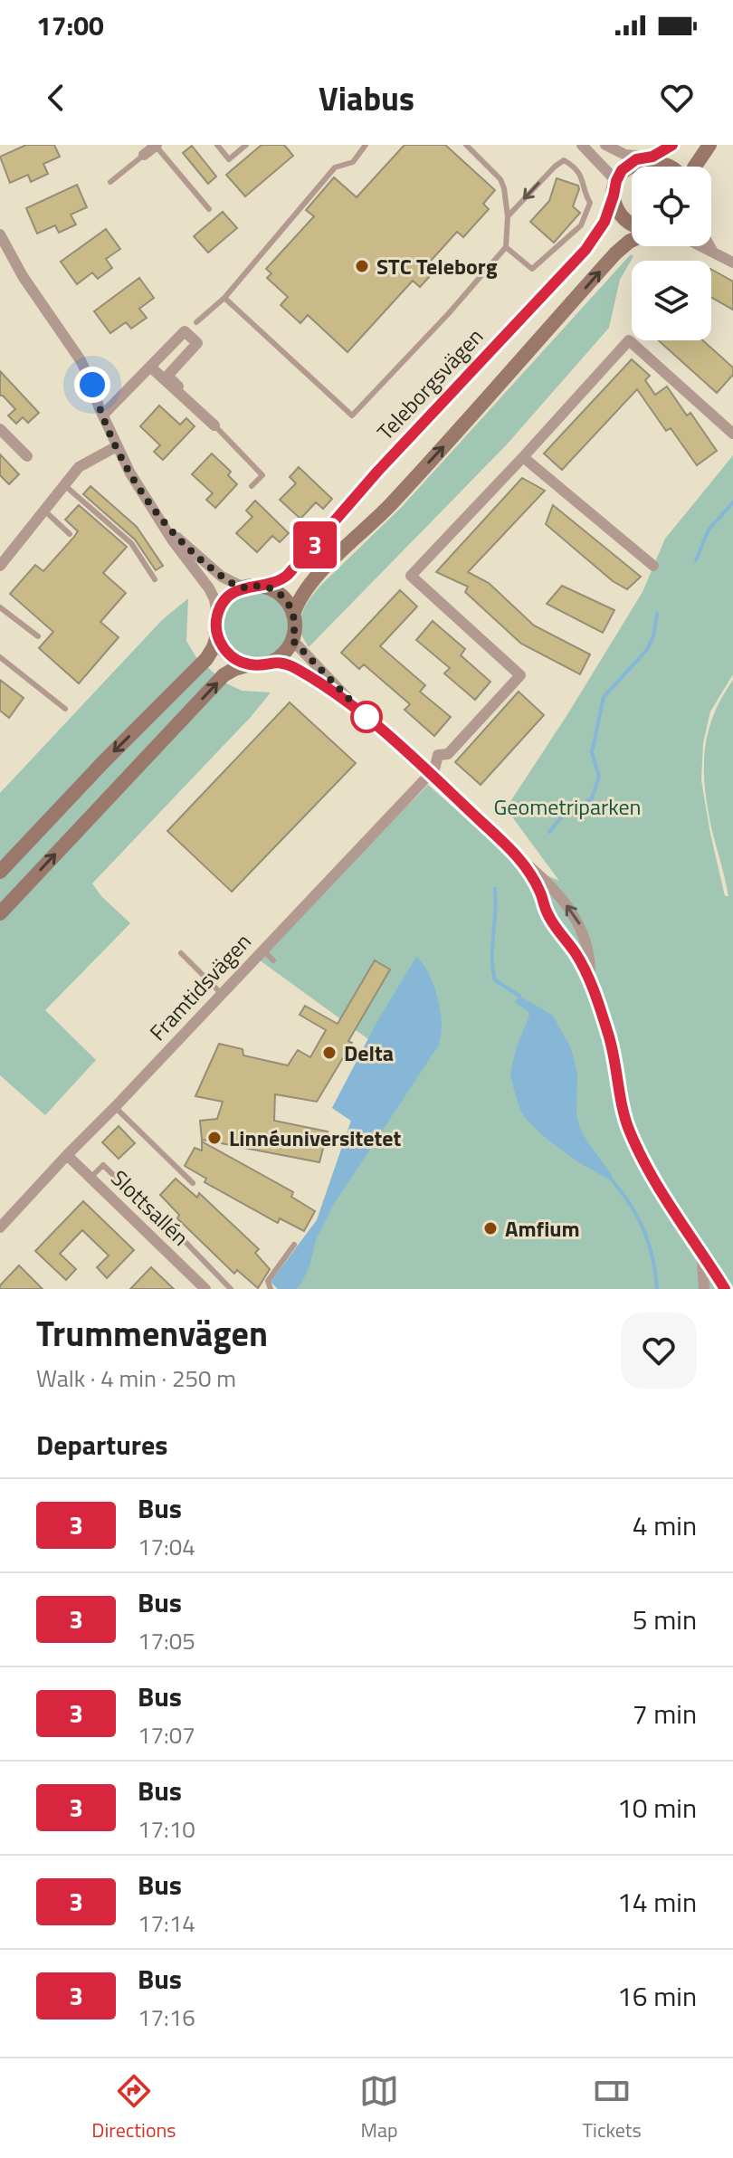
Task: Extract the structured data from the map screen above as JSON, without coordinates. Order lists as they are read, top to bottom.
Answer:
{
  "streets": {
    "main road": ["Teleborgsvägen"],
    "street": ["Framtidsvägen", "Slottsallén"]
  },
  "crossings": [
    ["Framtidsvägen", "Slottsallén"]
  ],
  "parks": ["Geometriparken"],
  "places": [
    "STC Teleborg",
    "Delta",
    "Linnéuniversitetet",
    "Amfium"
  ],
  "lines": ["bus line 3"],
  "page": {
    "status": "17:00",
    "header": "Viabus",
    "on_map": "3",
    "heading": [
      ["Trummenvägen", "Walk · 4 min · 250 m"],
      "Departures"
    ],
    "list": [
      {
        "mark": "3",
        "name": "Bus",
        "note": "17:04",
        "value": "4 min"
      },
      {
        "mark": "3",
        "name": "Bus",
        "note": "17:05",
        "value": "5 min"
      },
      {
        "mark": "3",
        "name": "Bus",
        "note": "17:07",
        "value": "7 min"
      },
      {
        "mark": "3",
        "name": "Bus",
        "note": "17:10",
        "value": "10 min"
      },
      {
        "mark": "3",
        "name": "Bus",
        "note": "17:14",
        "value": "14 min"
      },
      {
        "mark": "3",
        "name": "Bus",
        "note": "17:16",
        "value": "16 min"
      }
    ],
    "tabs": ["Directions", "Map", "Tickets"]
  }
}
